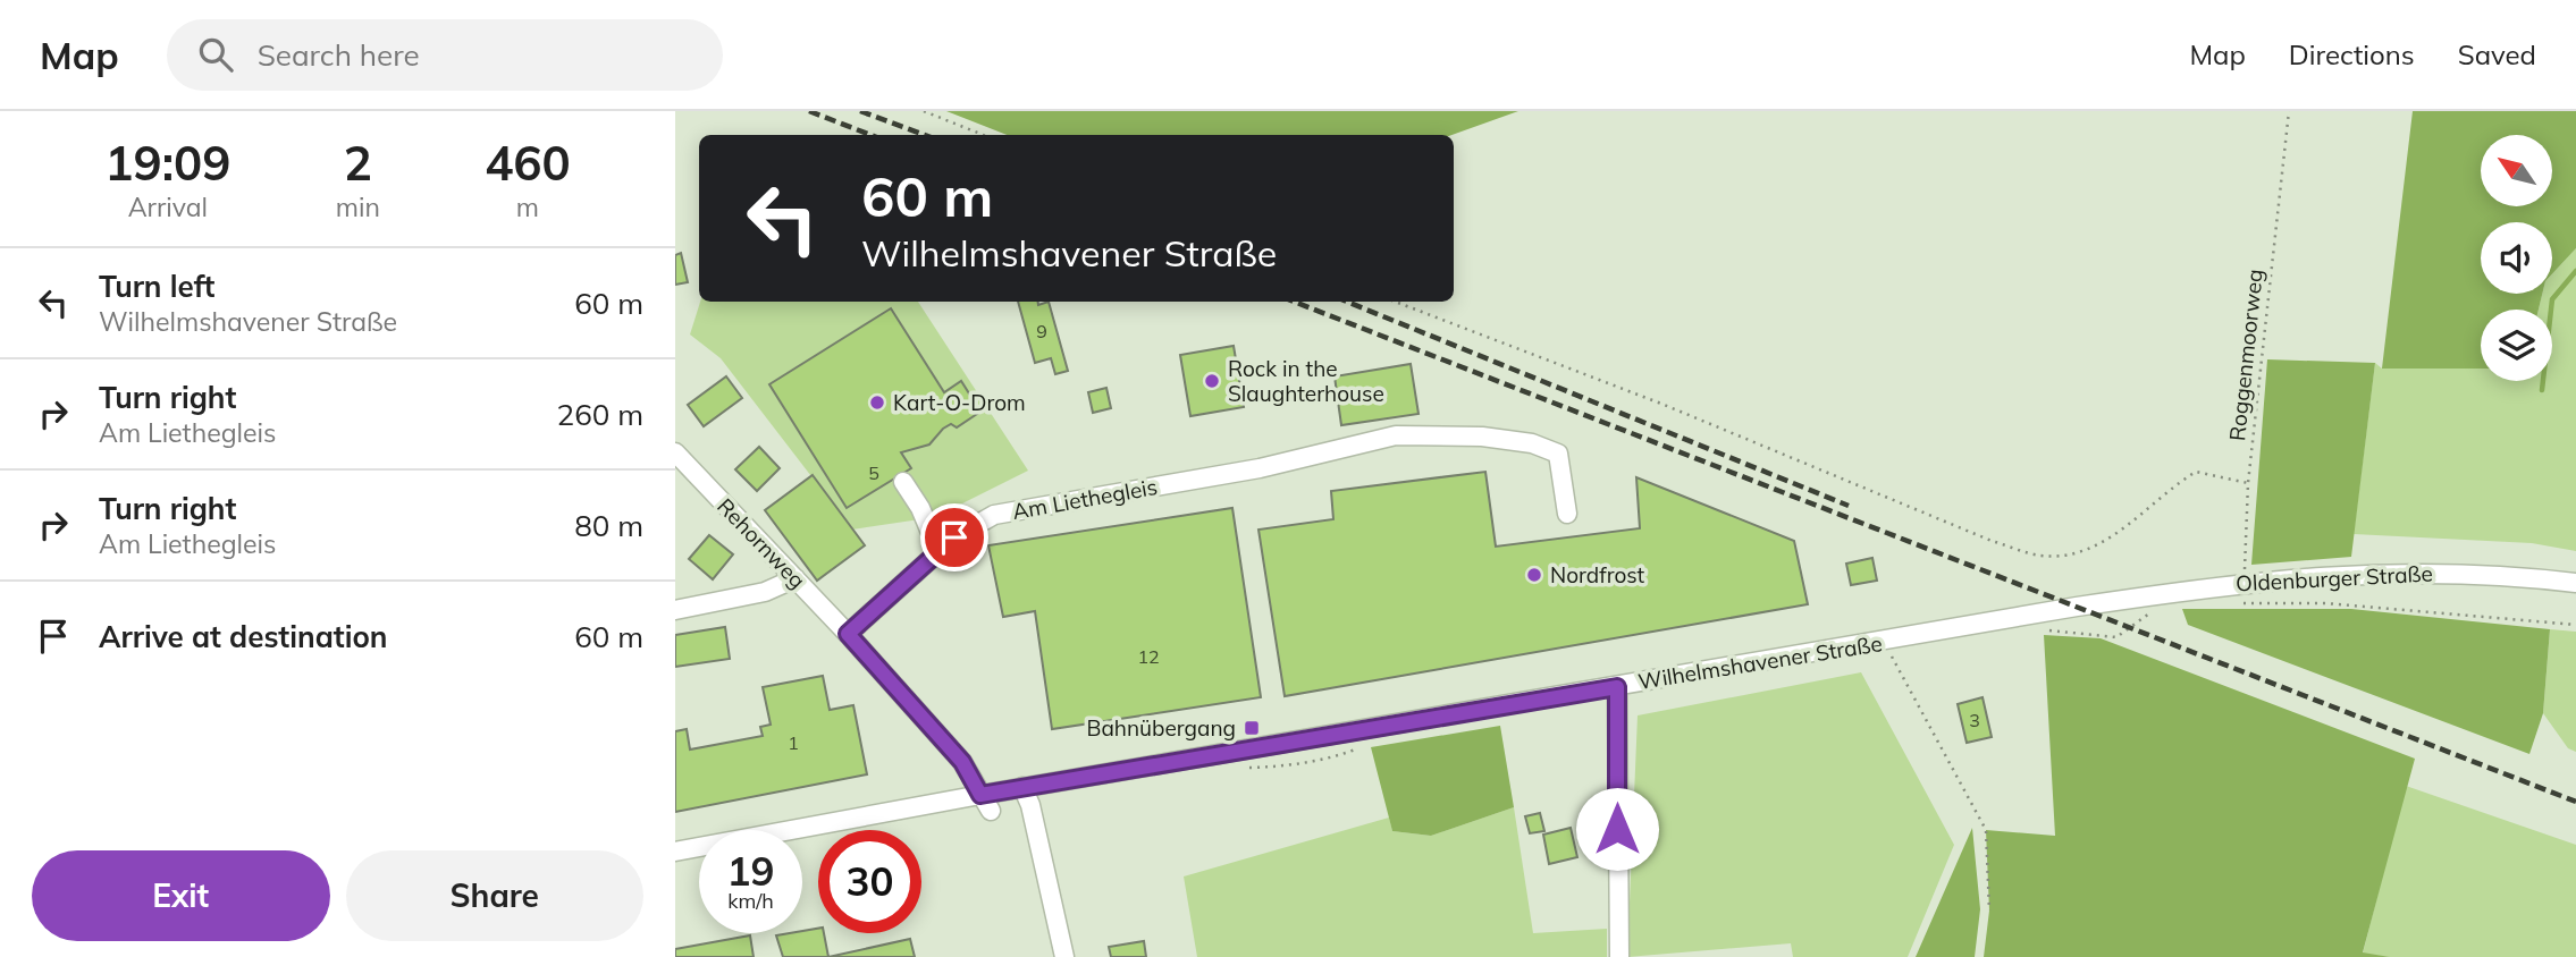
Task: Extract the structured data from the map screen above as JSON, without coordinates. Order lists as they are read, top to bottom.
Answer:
{
  "streets": {
    "street": [
      "Am Liethegleis",
      "Rehornweg",
      "Oldenburger Straße",
      "Wilhelmshavener Straße"
    ],
    "path": ["Roggenmoorweg"]
  },
  "crossings": [
    ["Roggenmoorweg", "Oldenburger Straße"],
    ["Am Liethegleis", "Rehornweg"],
    ["Oldenburger Straße", "Wilhelmshavener Straße"]
  ],
  "places": {
    "other": ["Rock in the Slaughterhouse", "Kart-O-Drom", "Nordfrost"],
    "transit": ["Bahnübergang"]
  },
  "house_numbers": [
    "9",
    "5",
    "12",
    "3",
    "1"
  ],
  "north": "top left",
  "page": {
    "header": "Map",
    "search": "Search here",
    "nav": ["Map", "Directions", "Saved"],
    "eta": [
      "19:09",
      "Arrival",
      "2",
      "min",
      "460",
      "m"
    ],
    "turn": ["60 m", "Wilhelmshavener Straße"],
    "list": [
      {
        "name": "Turn left",
        "note": "Wilhelmshavener Straße",
        "value": "60 m"
      },
      {
        "name": "Turn right",
        "note": "Am Liethegleis",
        "value": "260 m"
      },
      {
        "name": "Turn right",
        "note": "Am Liethegleis",
        "value": "80 m"
      },
      {
        "name": "Arrive at destination",
        "value": "60 m"
      }
    ],
    "speed": "19 km/h",
    "limit": "30",
    "buttons": ["Exit", "Share"]
  }
}
